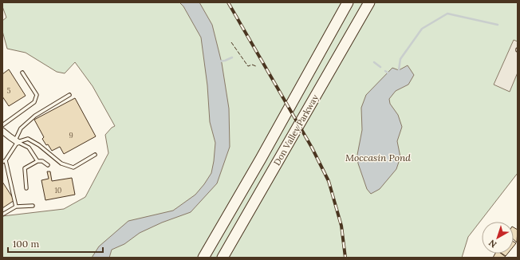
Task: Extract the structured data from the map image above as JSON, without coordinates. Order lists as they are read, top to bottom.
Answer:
{
  "streets": {
    "highway": ["Don Valley Parkway"]
  },
  "water": ["Moccasin Pond"],
  "house_numbers": ["5", "9", "10"],
  "scale_bar": "100 m",
  "north": "bottom left"
}
